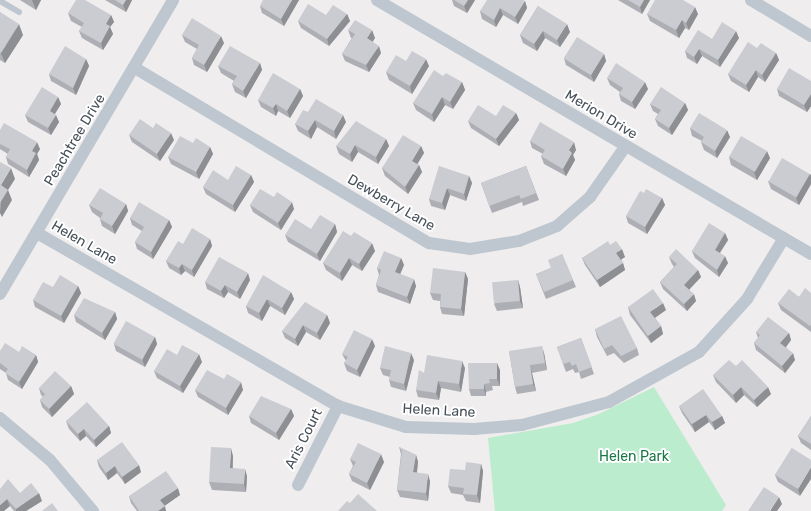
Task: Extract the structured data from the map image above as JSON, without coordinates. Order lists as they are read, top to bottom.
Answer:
{
  "streets": {
    "street": [
      "Merion Drive",
      "Peachtree Drive",
      "Dewberry Lane",
      "Helen Lane",
      "Aris Court"
    ]
  },
  "crossings": [
    ["Merion Drive", "Dewberry Lane"],
    ["Merion Drive", "Helen Lane"],
    ["Peachtree Drive", "Dewberry Lane"],
    ["Peachtree Drive", "Helen Lane"],
    ["Helen Lane", "Aris Court"]
  ],
  "parks": ["Helen Park"]
}
